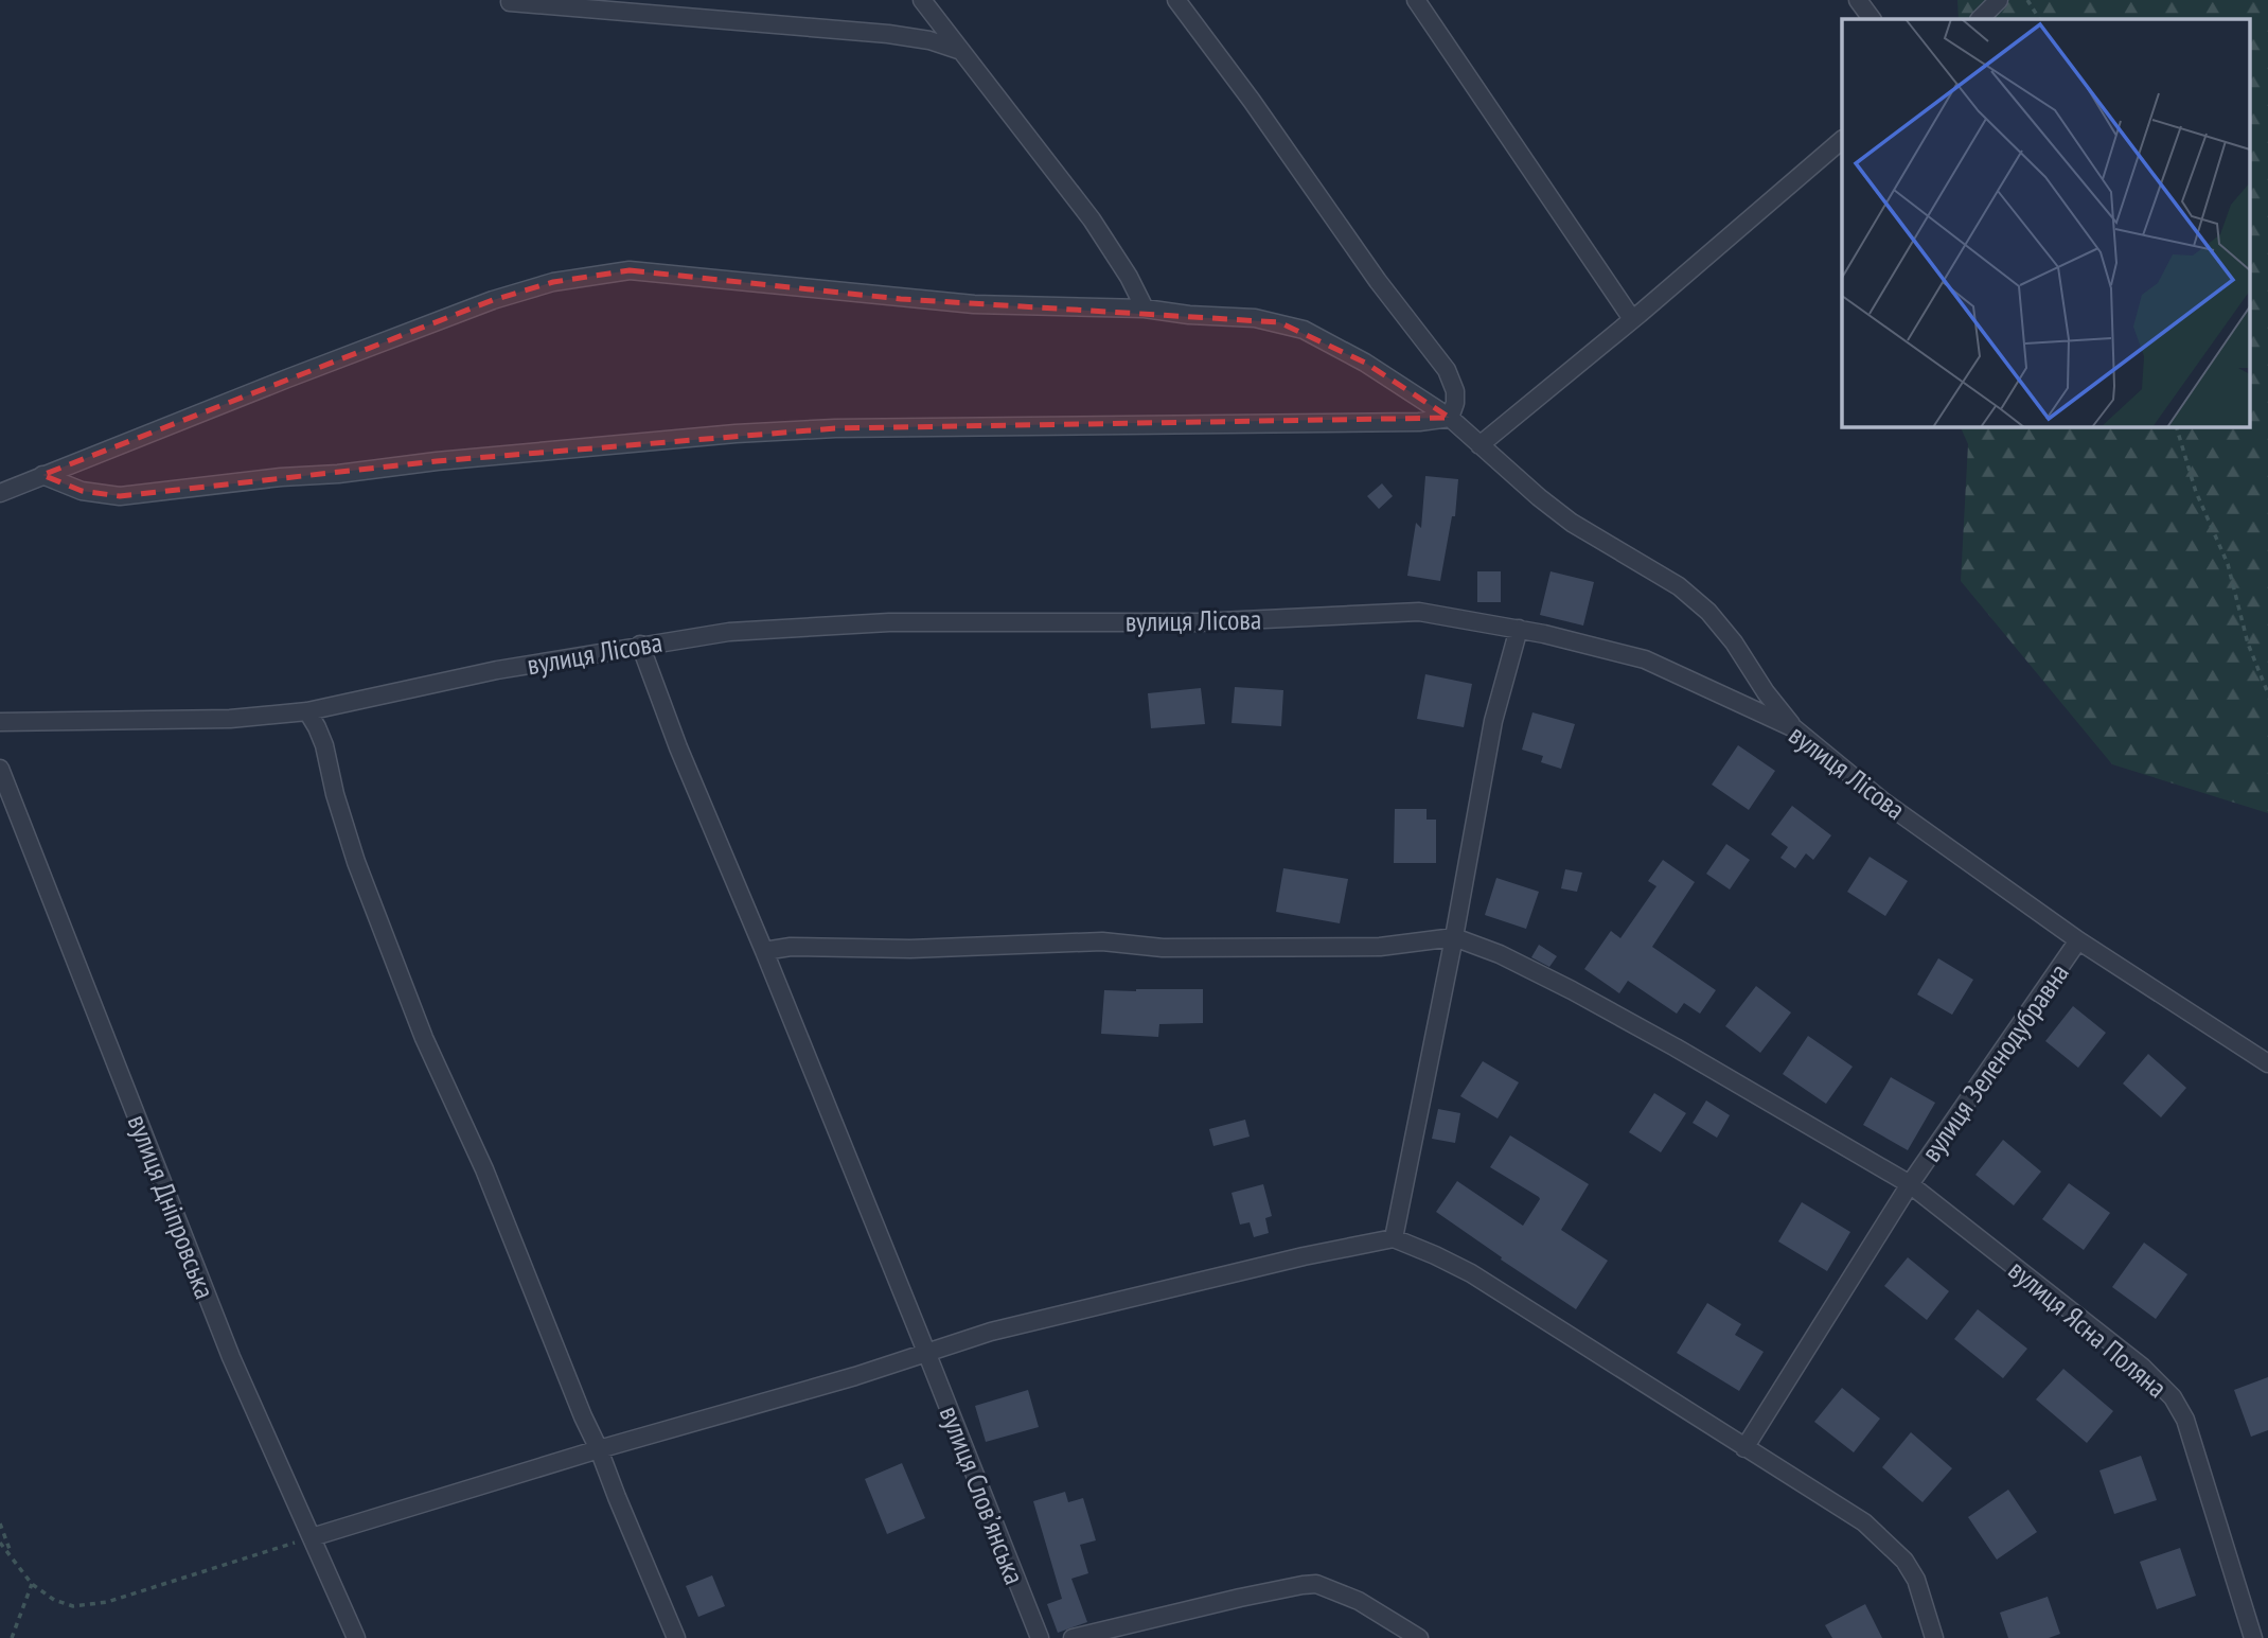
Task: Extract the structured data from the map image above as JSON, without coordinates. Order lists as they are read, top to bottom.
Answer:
{
  "streets": {
    "street": [
      "вулиця Лісова",
      "вулиця Зеленодубравна",
      "вулиця Дніпровська",
      "вулиця Ясна Поляна",
      "вулиця Словʼянська"
    ]
  },
  "crossings": [
    ["вулиця Лісова", "вулиця Зеленодубравна"],
    ["вулиця Лісова", "вулиця Словʼянська"],
    ["вулиця Зеленодубравна", "вулиця Ясна Поляна"]
  ]
}
